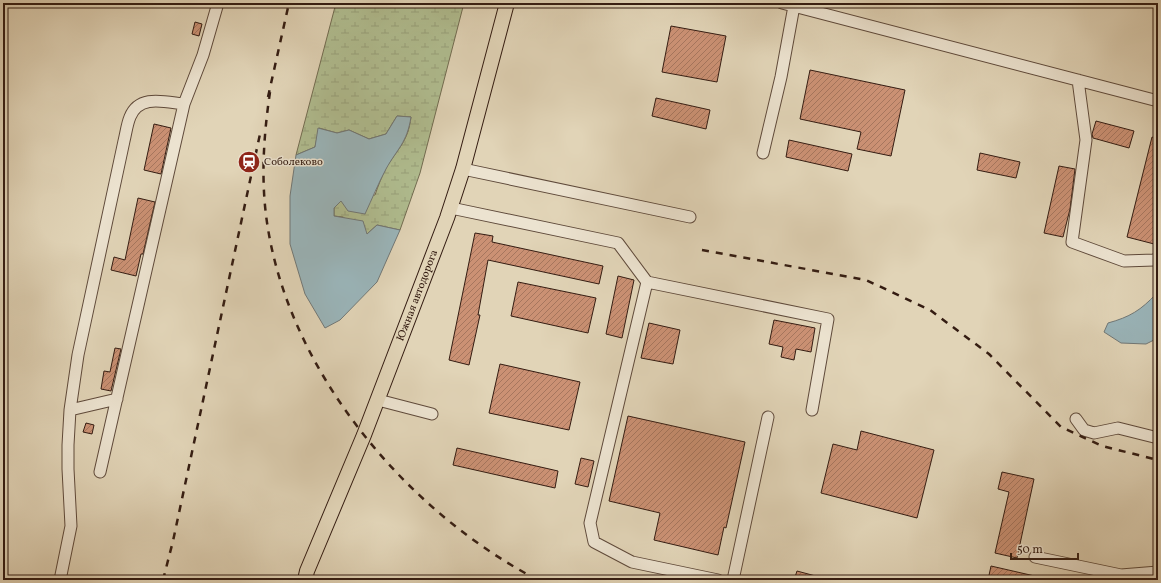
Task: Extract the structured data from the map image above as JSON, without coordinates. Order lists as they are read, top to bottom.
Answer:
{
  "streets": {
    "main road": ["Южная автодорога"]
  },
  "places": {
    "station": ["Соболеково"]
  },
  "scale_bar": "50 m"
}
